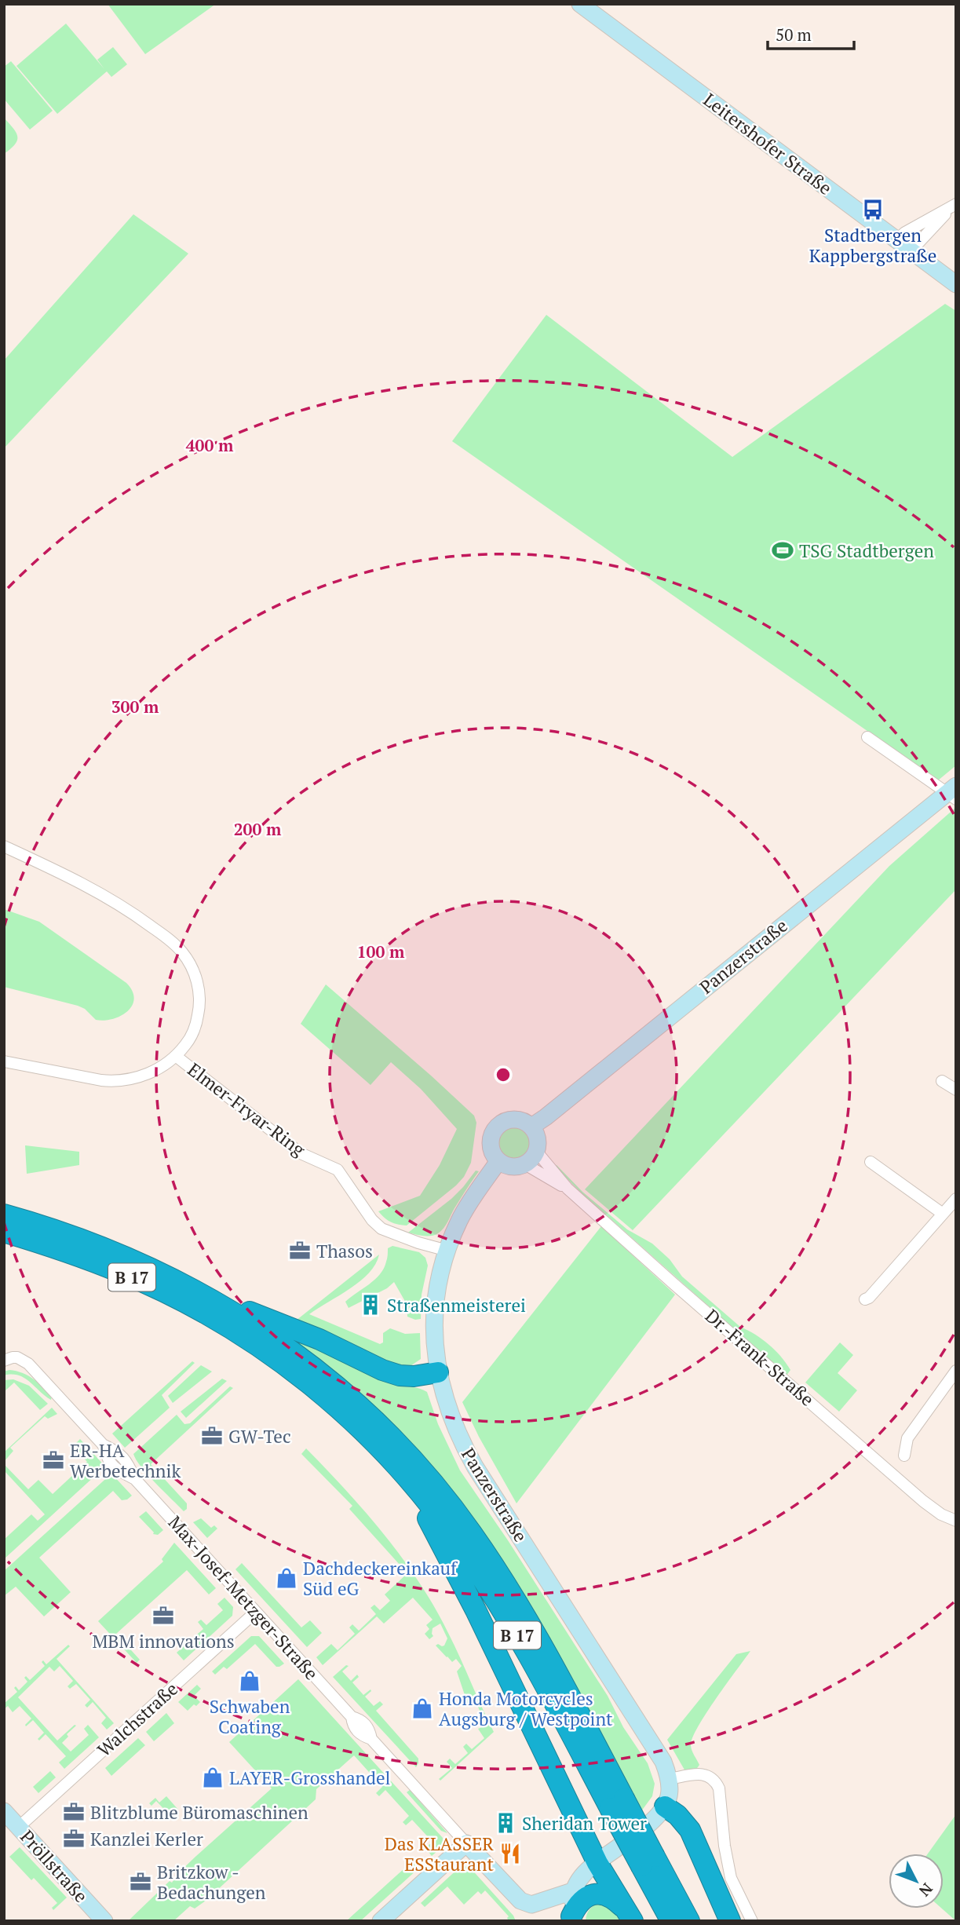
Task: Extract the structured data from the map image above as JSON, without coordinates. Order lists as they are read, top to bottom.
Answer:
{
  "streets": {
    "highway": ["B 17"],
    "street": [
      "Leitershofer Straße",
      "Panzerstraße",
      "Elmer-Fryar-Ring",
      "Dr.-Frank-Straße",
      "Max-Josef-Metzger-Straße",
      "Walchstraße",
      "Pröllstraße"
    ]
  },
  "crossings": [
    ["Panzerstraße", "Elmer-Fryar-Ring"],
    ["Panzerstraße", "Dr.-Frank-Straße"],
    ["Max-Josef-Metzger-Straße", "Walchstraße"],
    ["Walchstraße", "Pröllstraße"]
  ],
  "places": {
    "bus stop": ["Stadtbergen Kappbergstraße"],
    "sports": ["TSG Stadtbergen"],
    "office": [
      "Thasos",
      "GW-Tec",
      "ER-HA Werbetechnik",
      "MBM innovations",
      "Blitzblume Büromaschinen",
      "Kanzlei Kerler",
      "Britzkow - Bedachungen"
    ],
    "building": ["Straßenmeisterei", "Sheridan Tower"],
    "shop": [
      "Dachdeckereinkauf Süd eG",
      "Schwaben Coating",
      "Honda Motorcycles Augsburg / Westpoint",
      "LAYER-Grosshandel"
    ],
    "restaurant": ["Das KLASSER ESStaurant"]
  },
  "scale_bar": "50 m",
  "north": "bottom right",
  "rings": [
    "400 m",
    "300 m",
    "200 m",
    "100 m"
  ]
}
